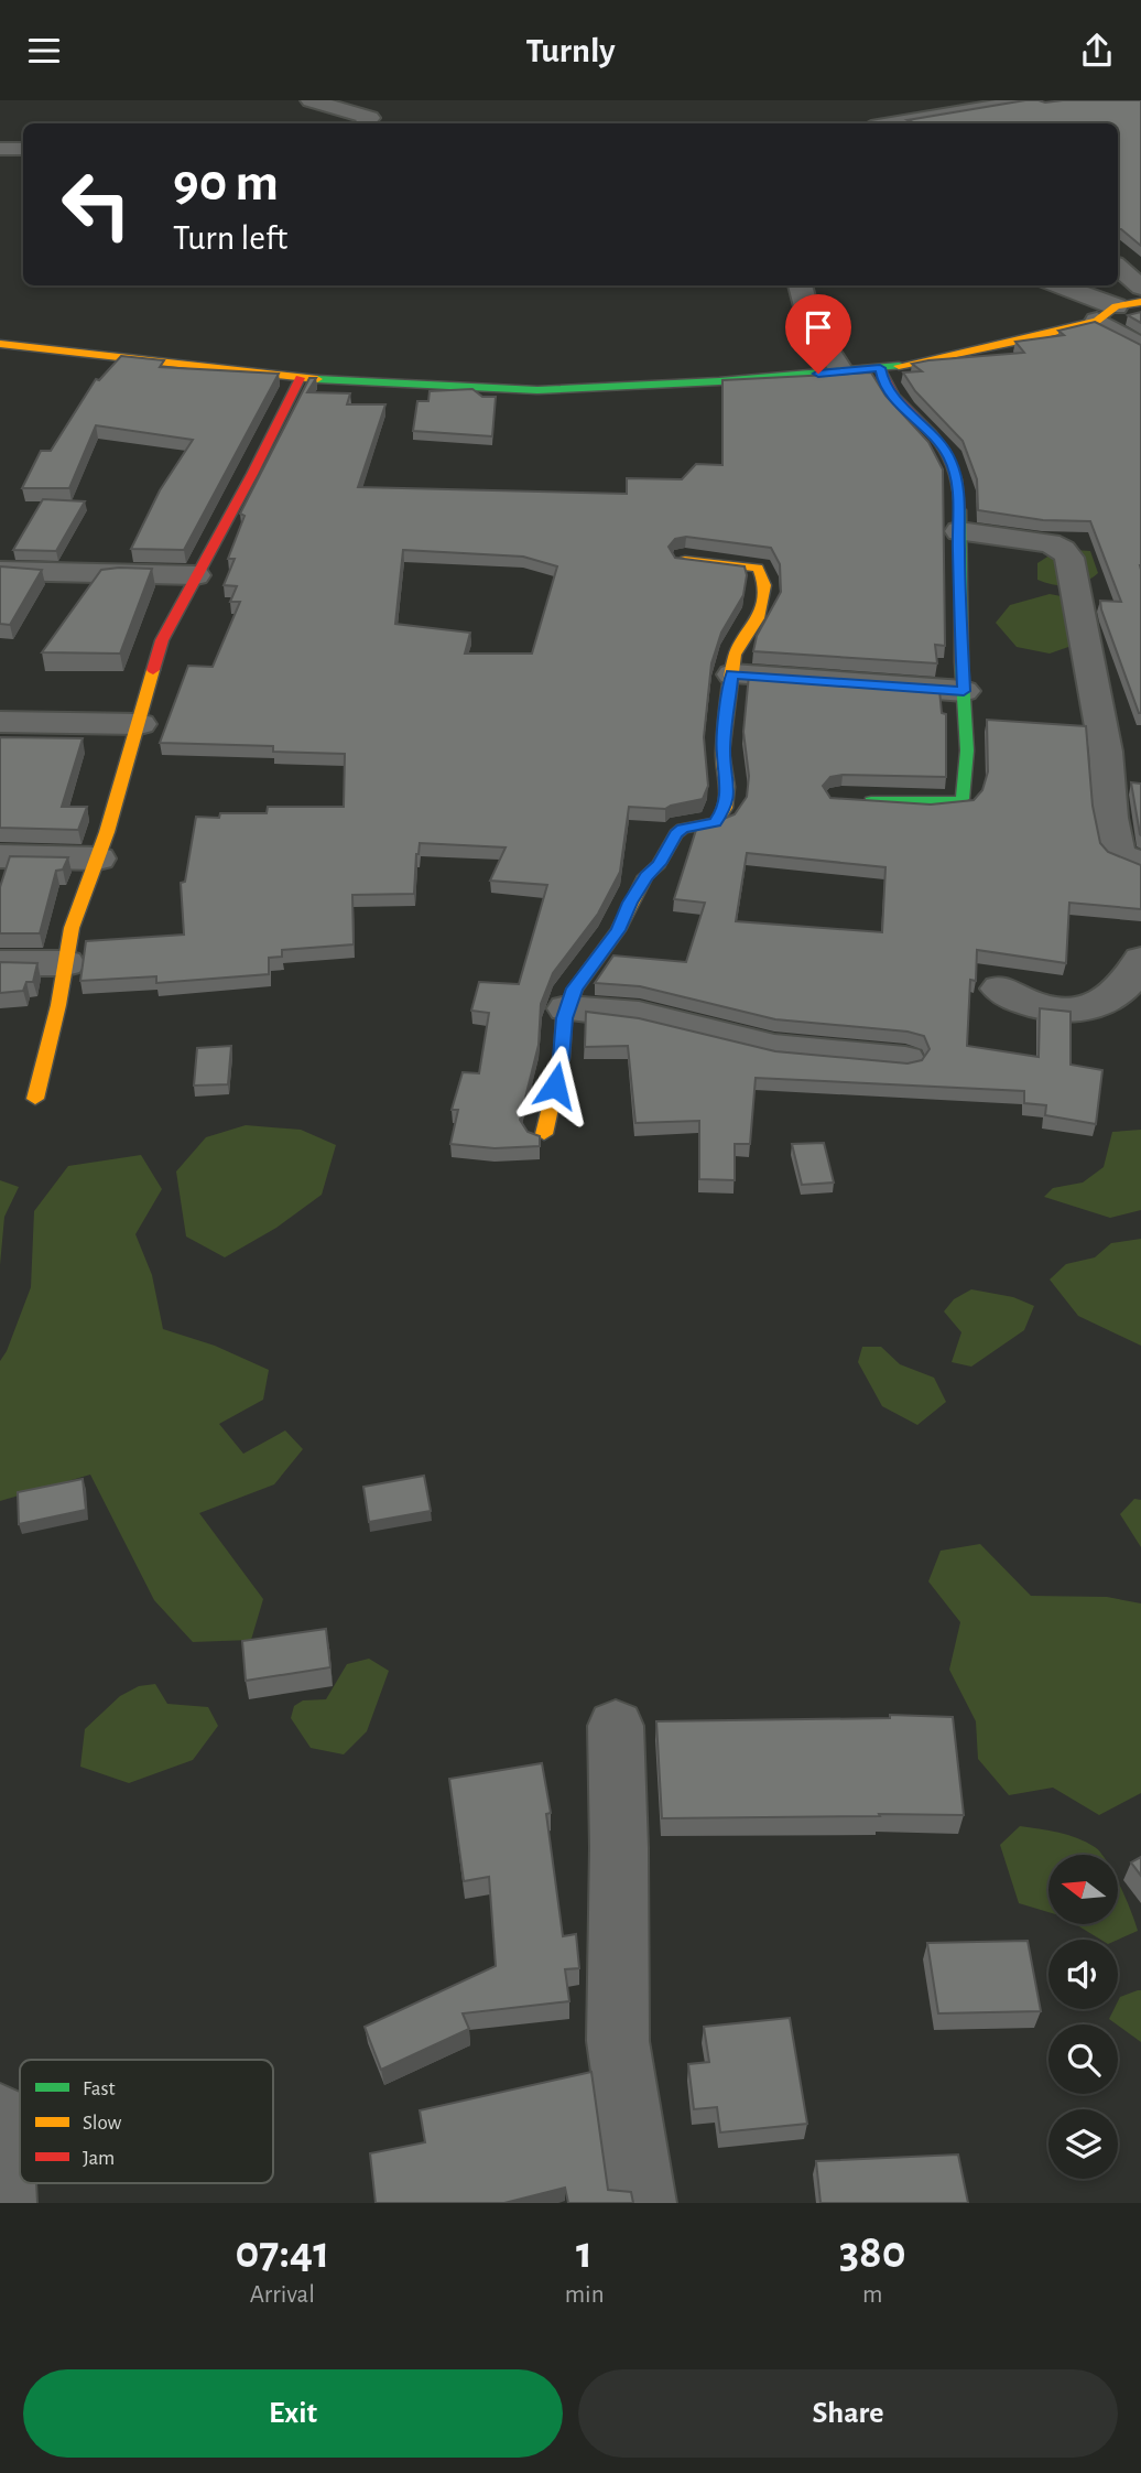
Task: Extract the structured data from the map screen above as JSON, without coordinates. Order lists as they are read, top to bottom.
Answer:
{
  "legend": ["Fast", "Slow", "Jam"],
  "north": "left",
  "page": {
    "header": "Turnly",
    "turn": ["90 m", "Turn left"],
    "eta": [
      "07:41",
      "Arrival",
      "1",
      "min",
      "380",
      "m"
    ],
    "buttons": ["Exit", "Share"]
  }
}
